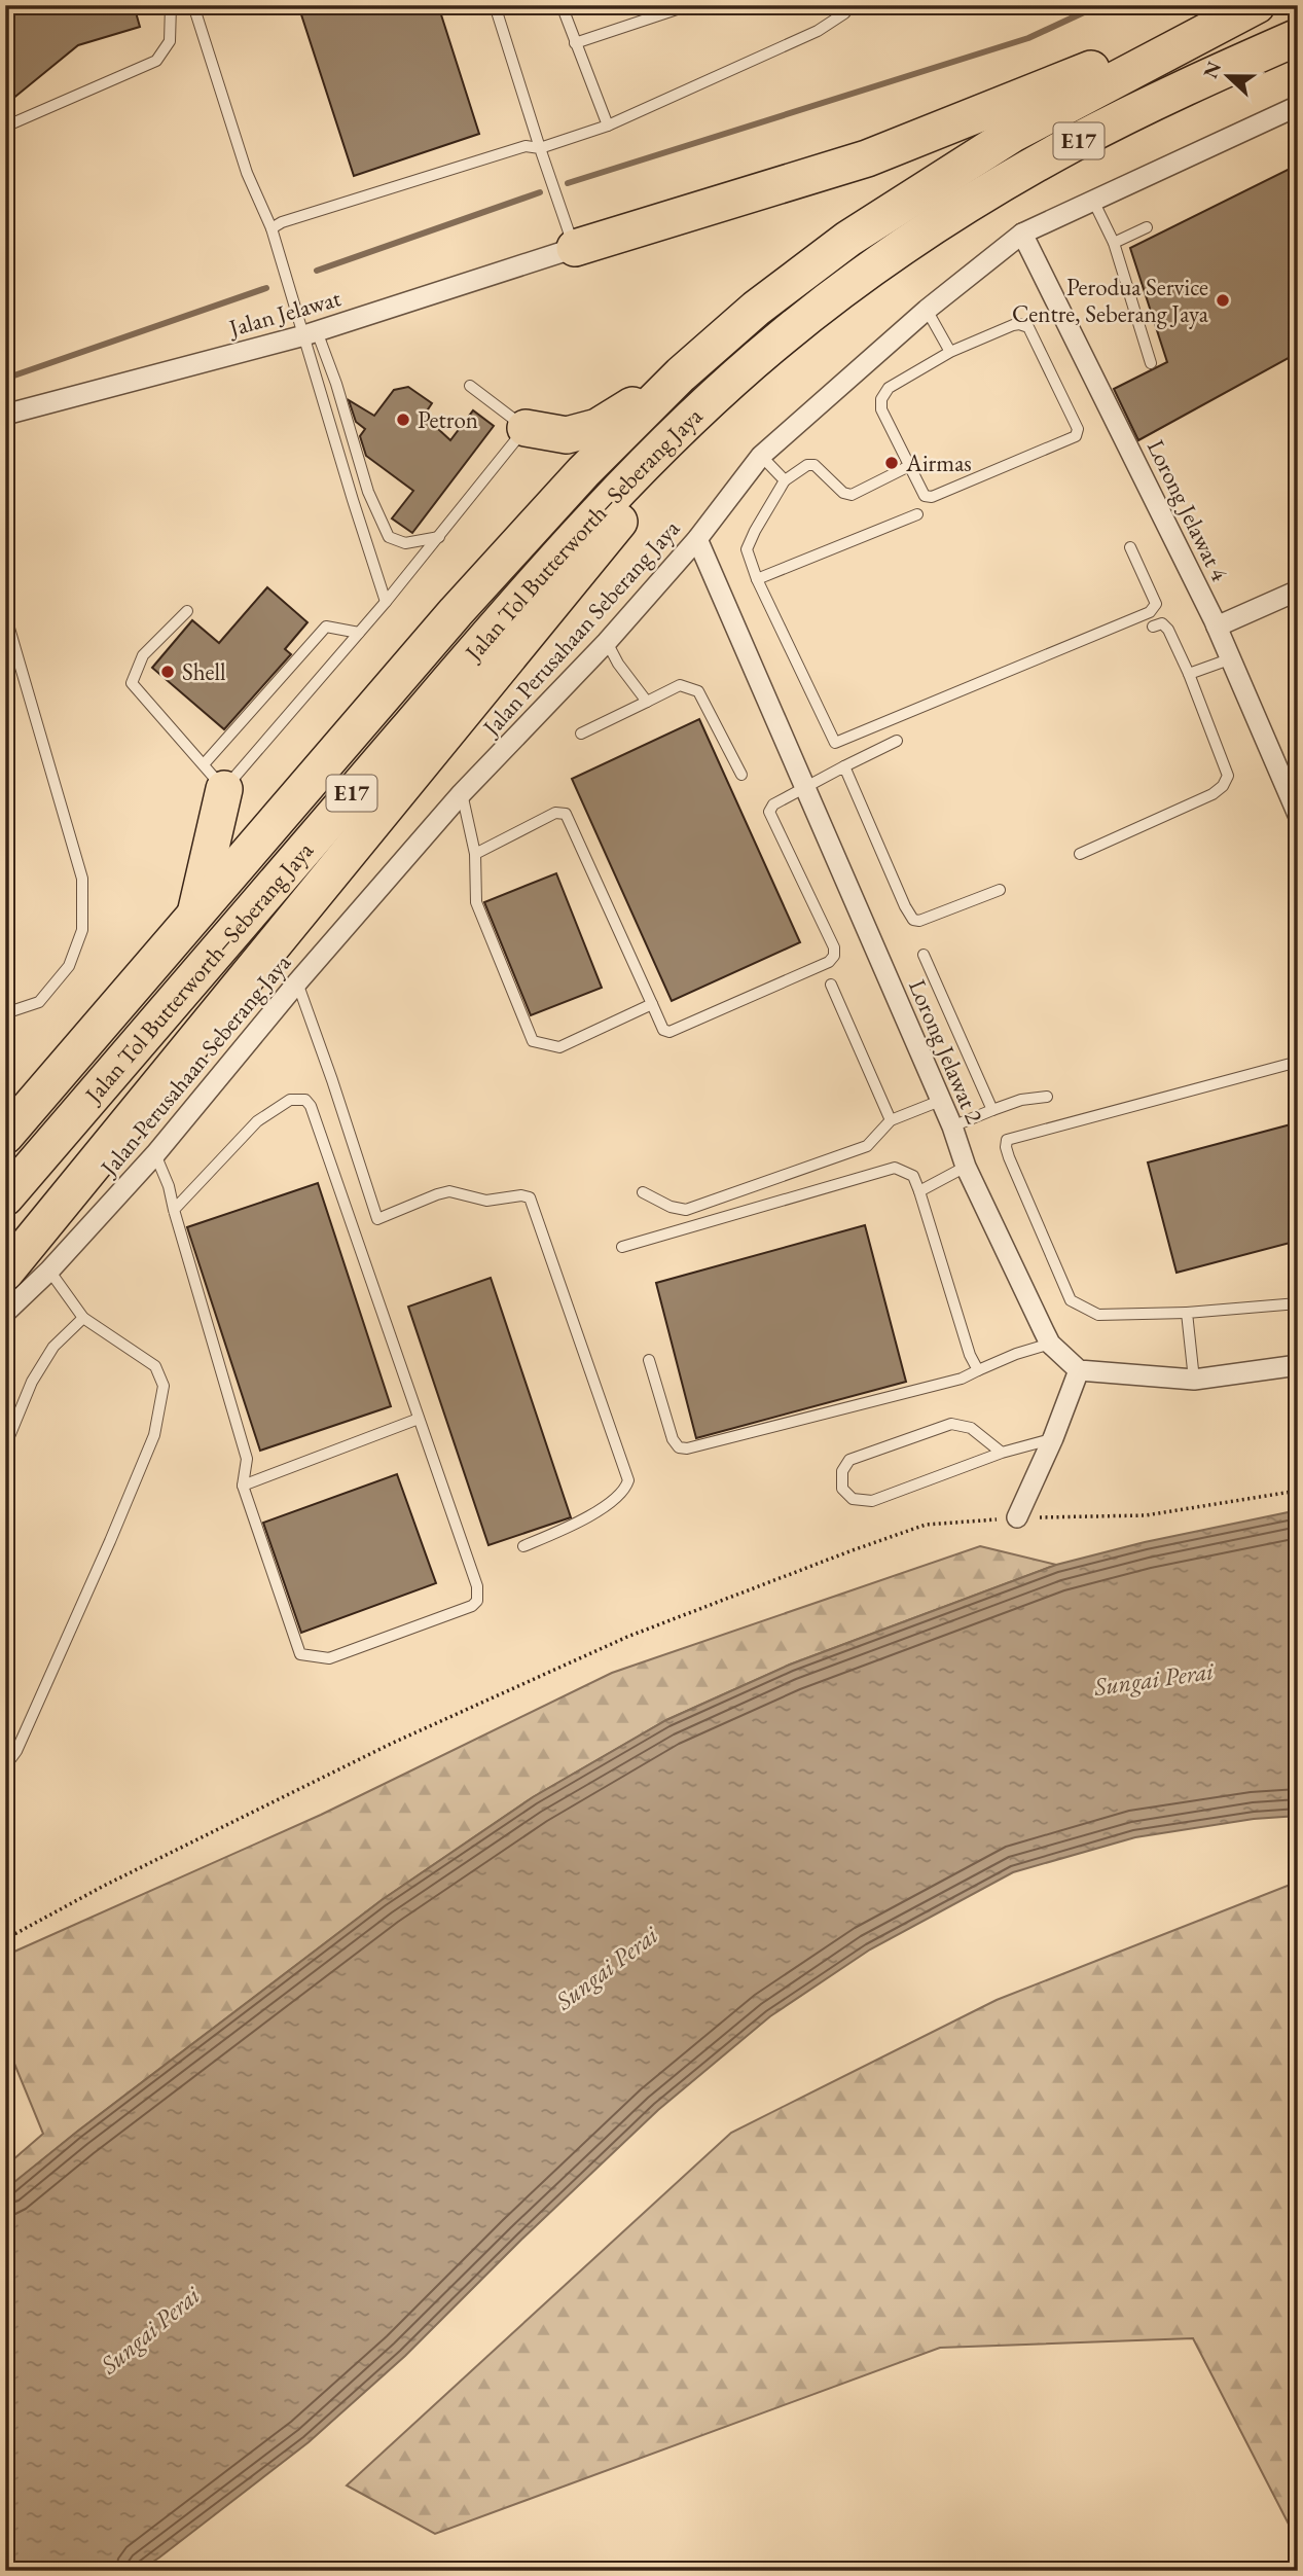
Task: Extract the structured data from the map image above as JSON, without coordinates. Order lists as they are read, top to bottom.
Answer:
{
  "streets": {
    "highway": ["E17", "Jalan Tol Butterworth–Seberang Jaya"],
    "street": [
      "Jalan Jelawat",
      "Lorong Jelawat 4",
      "Jalan Perusahaan Seberang Jaya",
      "Lorong Jelawat 2"
    ]
  },
  "crossings": [
    ["Lorong Jelawat 4", "Jalan Perusahaan Seberang Jaya"],
    ["Jalan Perusahaan Seberang Jaya", "Lorong Jelawat 2"]
  ],
  "water": ["Sungai Perai"],
  "places": [
    "Perodua Service Centre, Seberang Jaya",
    "Petron",
    "Airmas",
    "Shell"
  ],
  "north": "left"
}
